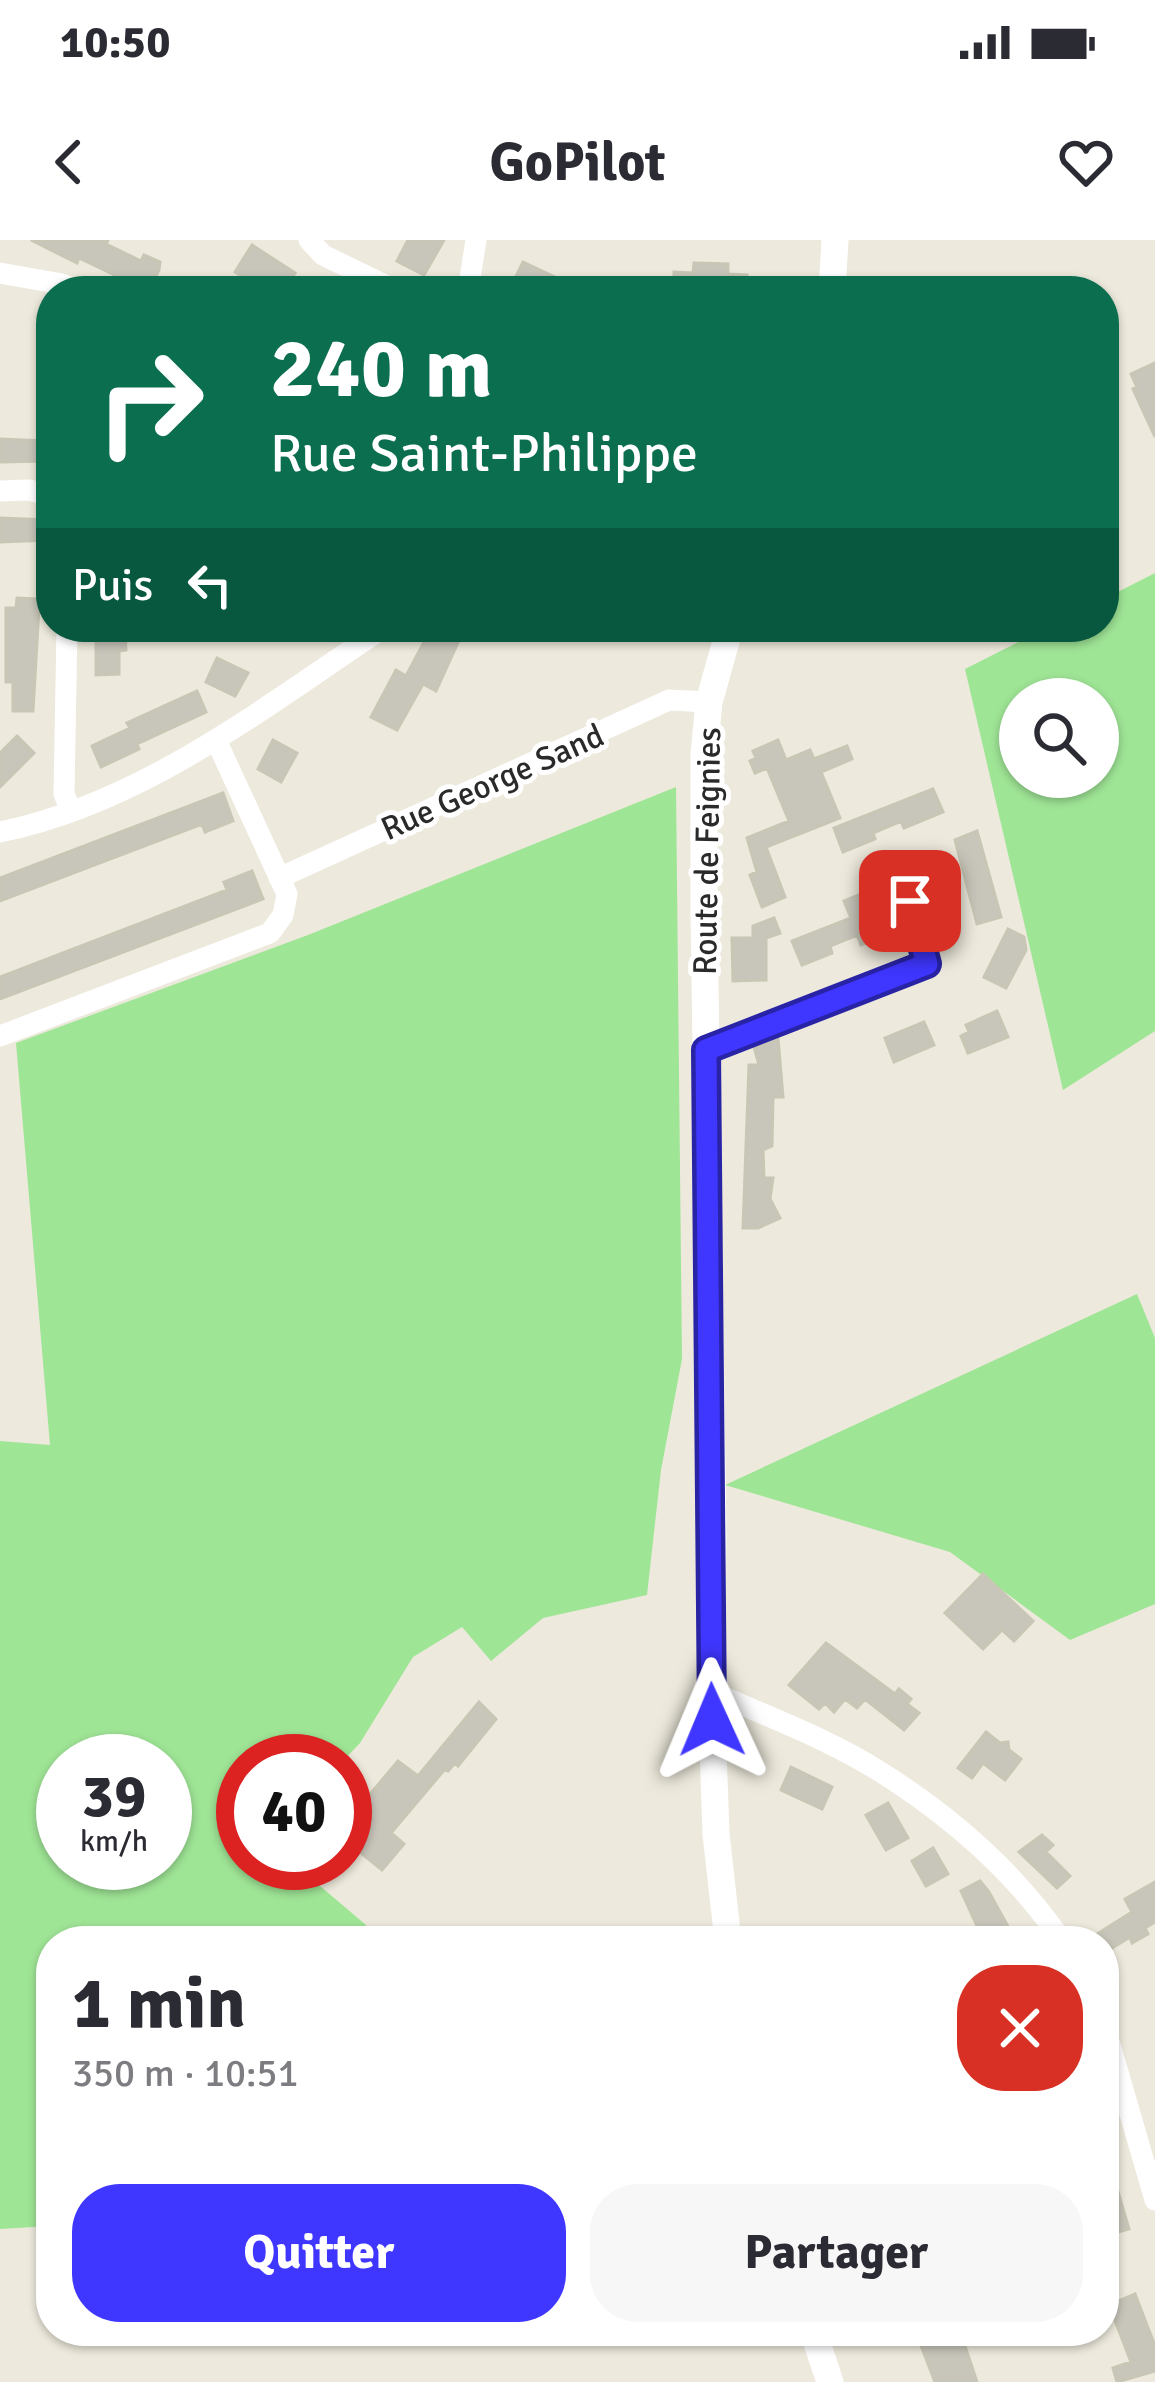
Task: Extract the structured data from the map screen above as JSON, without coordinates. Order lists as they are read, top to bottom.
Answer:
{
  "streets": {
    "street": ["Rue George Sand", "Route de Feignies"]
  },
  "crossings": [
    ["Rue George Sand", "Route de Feignies"]
  ],
  "page": {
    "status": "10:50",
    "header": "GoPilot",
    "turn": ["240 m", "Rue Saint-Philippe"],
    "then": "Puis",
    "speed": "39 km/h",
    "limit": "40",
    "heading": ["1 min", "350 m · 10:51"],
    "buttons": ["Quitter", "Partager"]
  }
}
